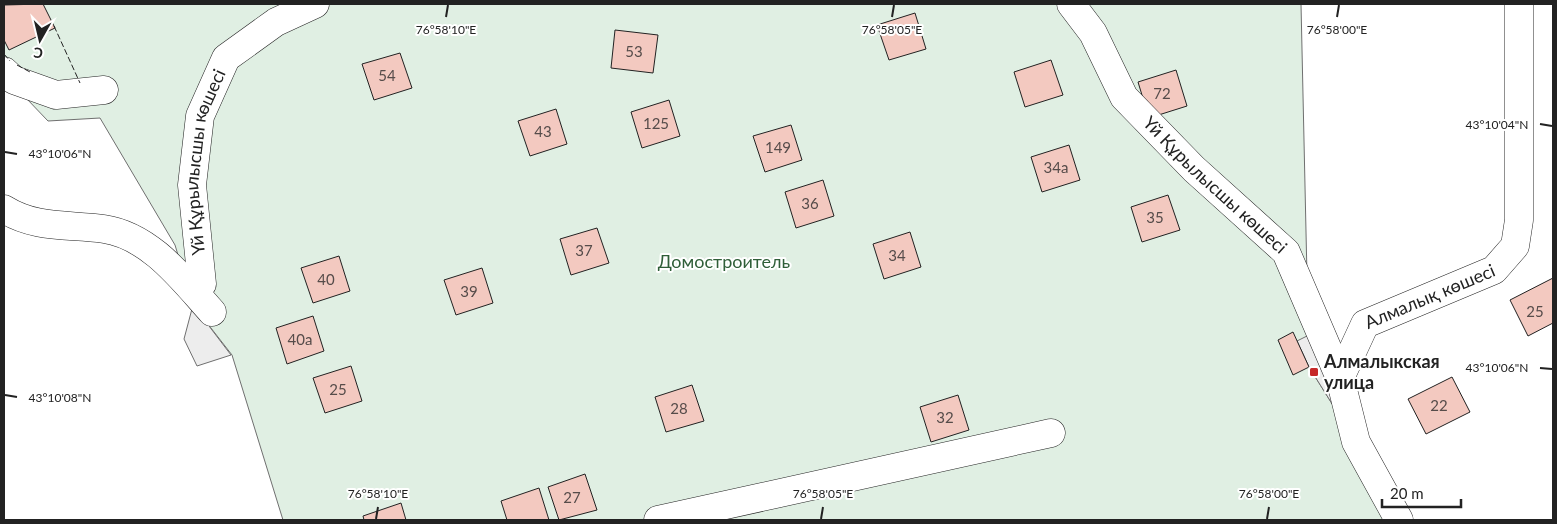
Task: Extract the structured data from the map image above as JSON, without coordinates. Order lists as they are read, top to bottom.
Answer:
{
  "streets": {
    "street": ["Үй Құрылысшы көшесі", "Алмалық көшесі"]
  },
  "crossings": [
    ["Үй Құрылысшы көшесі", "Алмалық көшесі"]
  ],
  "parks": ["Домостроитель"],
  "places": {
    "transit": ["Алмалыкская улица"]
  },
  "house_numbers": [
    "53",
    "54",
    "72",
    "125",
    "43",
    "149",
    "34а",
    "36",
    "35",
    "37",
    "34",
    "40",
    "39",
    "25",
    "40а",
    "25",
    "22",
    "28",
    "32",
    "27"
  ],
  "scale_bar": "20 m",
  "north": "bottom",
  "coordinates": [
    "76°58'10\"E",
    "76°58'05\"E",
    "76°58'00\"E",
    "43°10'04\"N",
    "43°10'06\"N",
    "43°10'08\"N"
  ]
}
